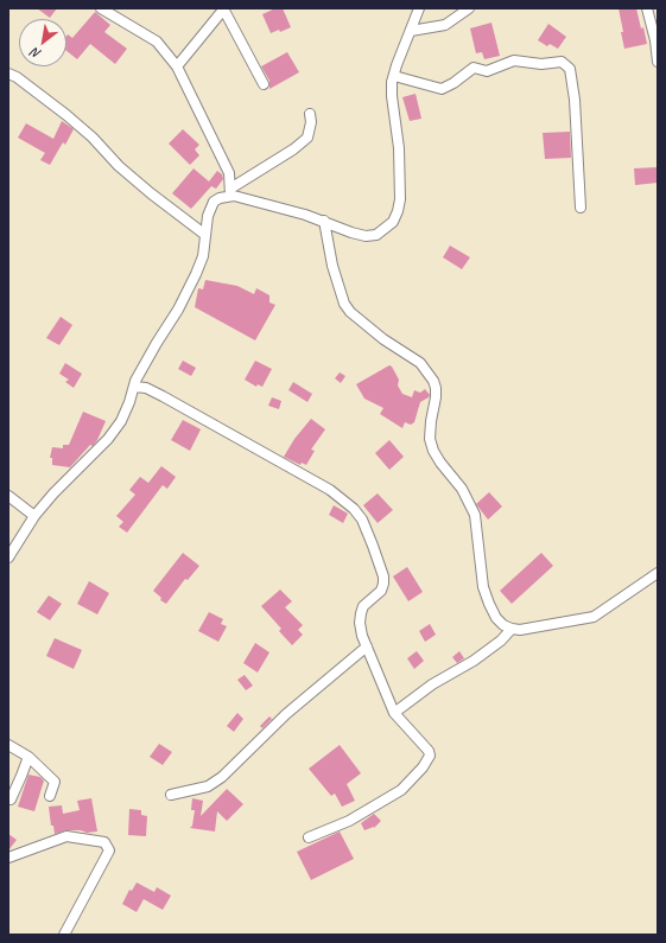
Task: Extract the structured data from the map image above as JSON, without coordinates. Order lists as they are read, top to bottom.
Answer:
{
  "north": "bottom left"
}
